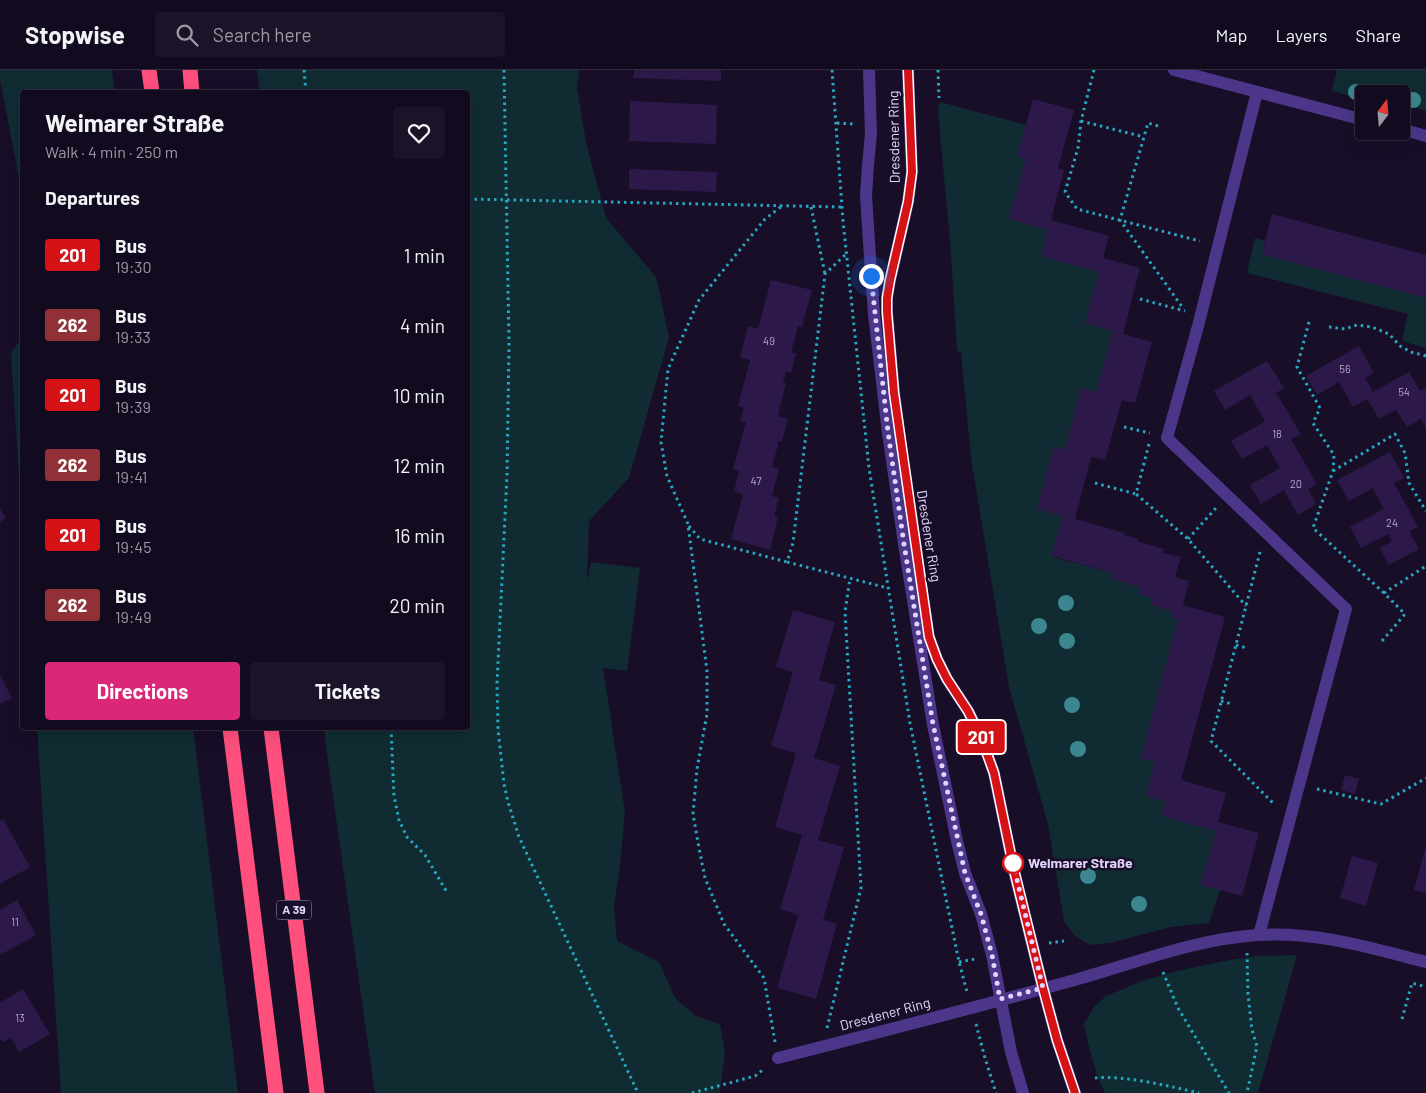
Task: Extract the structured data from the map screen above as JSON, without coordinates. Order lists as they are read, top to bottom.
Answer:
{
  "streets": {
    "highway": ["A 39"],
    "street": ["Dresdener Ring"]
  },
  "places": ["Weimarer Straße"],
  "lines": ["bus line 201"],
  "house_numbers": [
    "49",
    "56",
    "54",
    "18",
    "47",
    "20",
    "24",
    "11",
    "13"
  ],
  "north": "top",
  "page": {
    "header": "Stopwise",
    "search": "Search here",
    "nav": ["Map", "Layers", "Share"],
    "on_map": "201",
    "heading": [
      ["Weimarer Straße", "Walk · 4 min · 250 m"],
      "Departures"
    ],
    "list": [
      {
        "mark": "201",
        "name": "Bus",
        "note": "19:30",
        "value": "1 min"
      },
      {
        "mark": "262",
        "name": "Bus",
        "note": "19:33",
        "value": "4 min"
      },
      {
        "mark": "201",
        "name": "Bus",
        "note": "19:39",
        "value": "10 min"
      },
      {
        "mark": "262",
        "name": "Bus",
        "note": "19:41",
        "value": "12 min"
      },
      {
        "mark": "201",
        "name": "Bus",
        "note": "19:45",
        "value": "16 min"
      },
      {
        "mark": "262",
        "name": "Bus",
        "note": "19:49",
        "value": "20 min"
      }
    ],
    "buttons": ["Directions", "Tickets"]
  }
}
